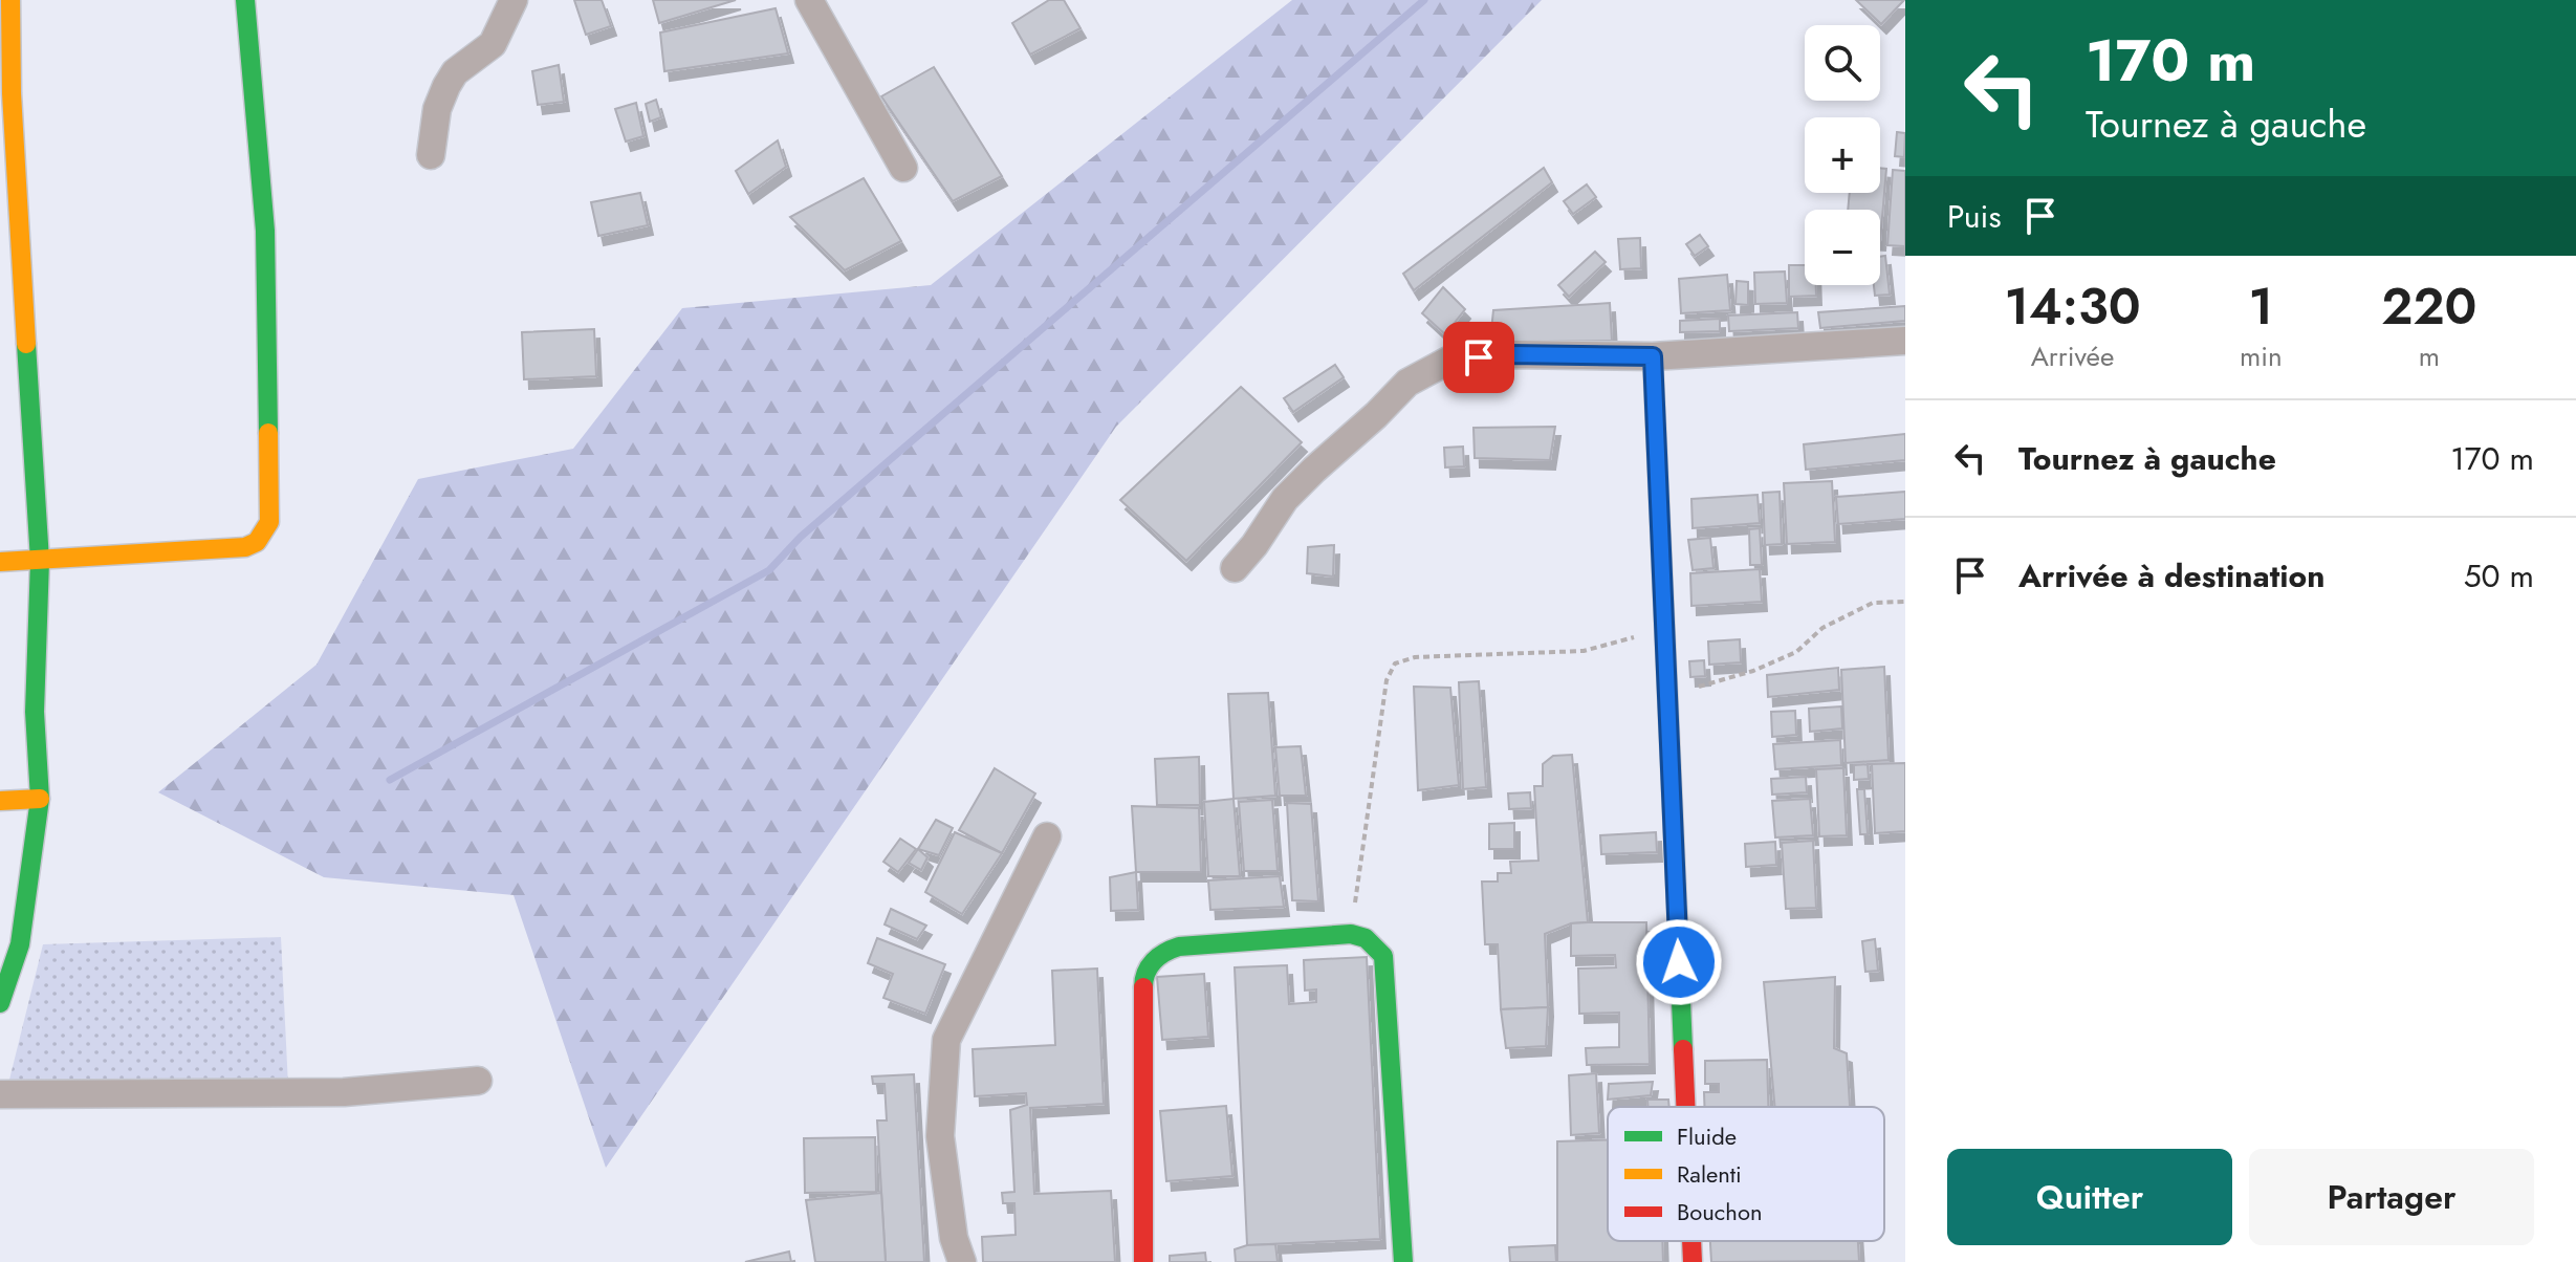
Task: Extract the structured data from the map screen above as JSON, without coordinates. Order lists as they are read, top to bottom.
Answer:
{
  "legend": ["Fluide", "Ralenti", "Bouchon"],
  "page": {
    "turn": ["170 m", "Tournez à gauche"],
    "map_buttons": ["+", "−"],
    "then": "Puis",
    "eta": [
      "14:30",
      "Arrivée",
      "1",
      "min",
      "220",
      "m"
    ],
    "list": [
      {
        "name": "Tournez à gauche",
        "value": "170 m"
      },
      {
        "name": "Arrivée à destination",
        "value": "50 m"
      }
    ],
    "buttons": ["Quitter", "Partager"]
  }
}
